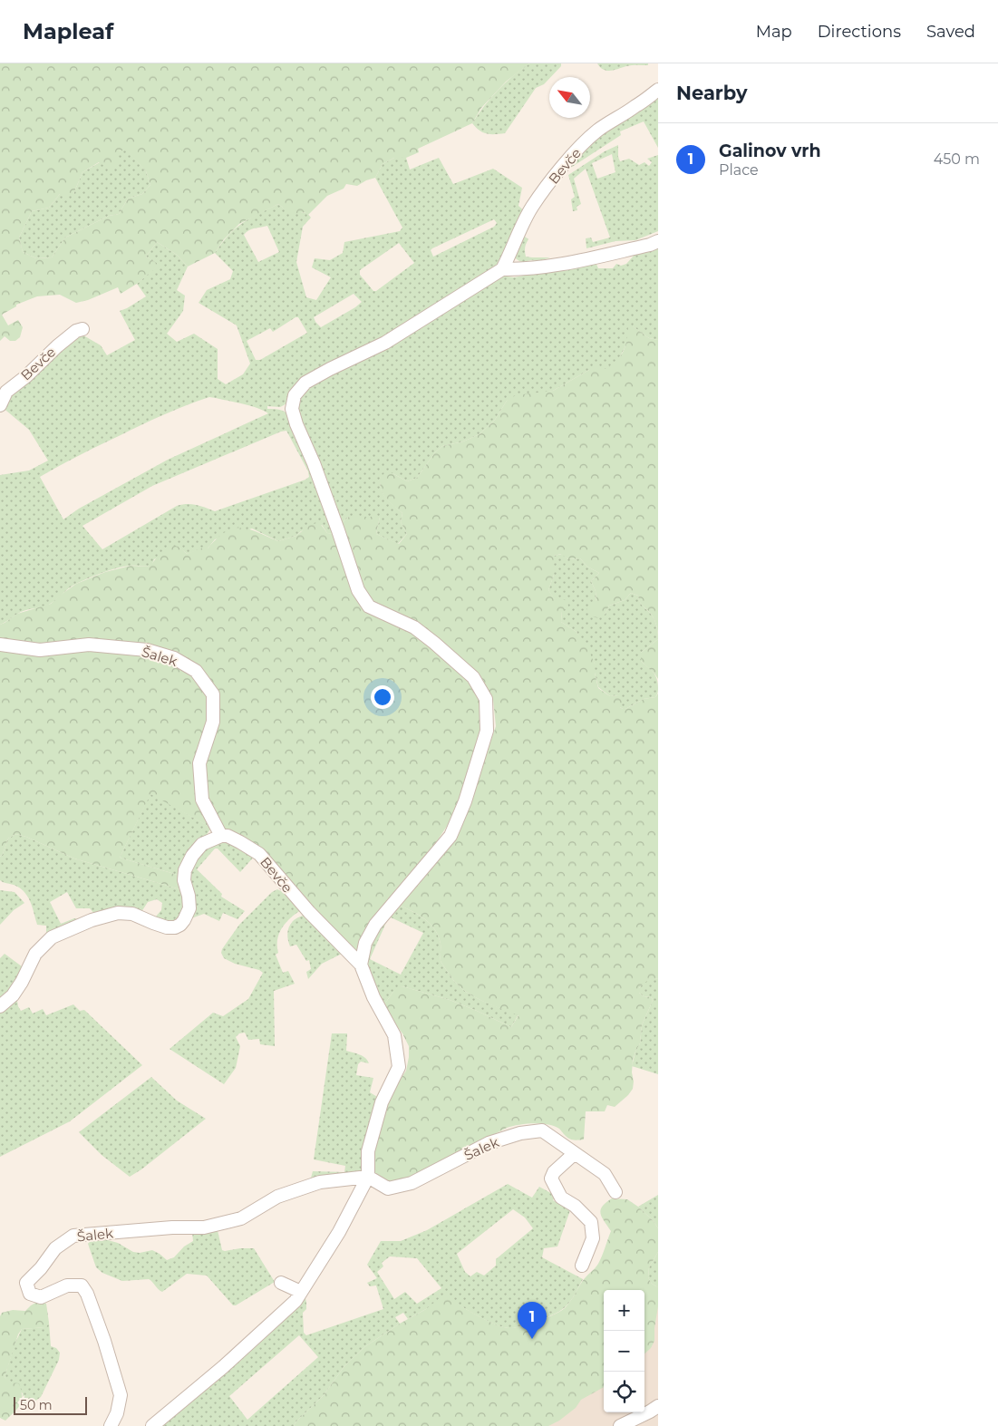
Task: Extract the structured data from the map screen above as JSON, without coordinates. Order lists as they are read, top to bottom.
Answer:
{
  "streets": {
    "street": ["Bevče", "Šalek"]
  },
  "crossings": [
    ["Bevče", "Šalek"]
  ],
  "scale_bar": "50 m",
  "north": "top left",
  "page": {
    "header": "Mapleaf",
    "nav": ["Map", "Directions", "Saved"],
    "heading": "Nearby",
    "list": [
      {
        "mark": "1",
        "name": "Galinov vrh",
        "note": "Place",
        "value": "450 m"
      }
    ],
    "map_buttons": ["+", "−"],
    "pins": "1",
    "scale": "50 m"
  }
}
